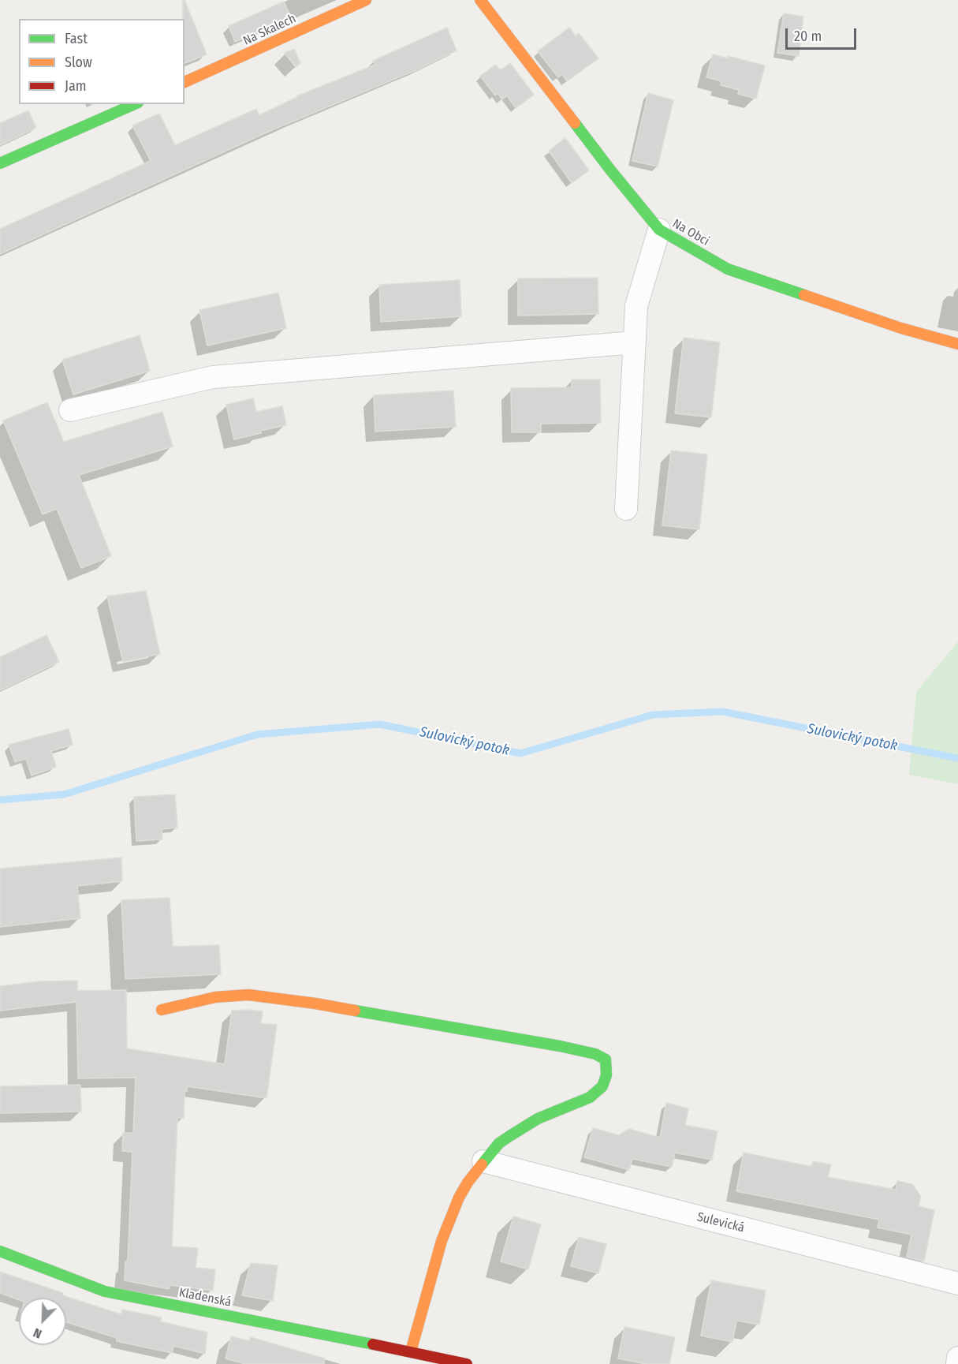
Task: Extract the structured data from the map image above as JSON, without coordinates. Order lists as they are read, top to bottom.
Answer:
{
  "streets": {
    "street": [
      "Na Skalech",
      "Na Obci",
      "Sulevická",
      "Kladenská"
    ]
  },
  "water": ["Sulovický potok"],
  "legend": ["Fast", "Slow", "Jam"],
  "scale_bar": "20 m",
  "north": "bottom left"
}
